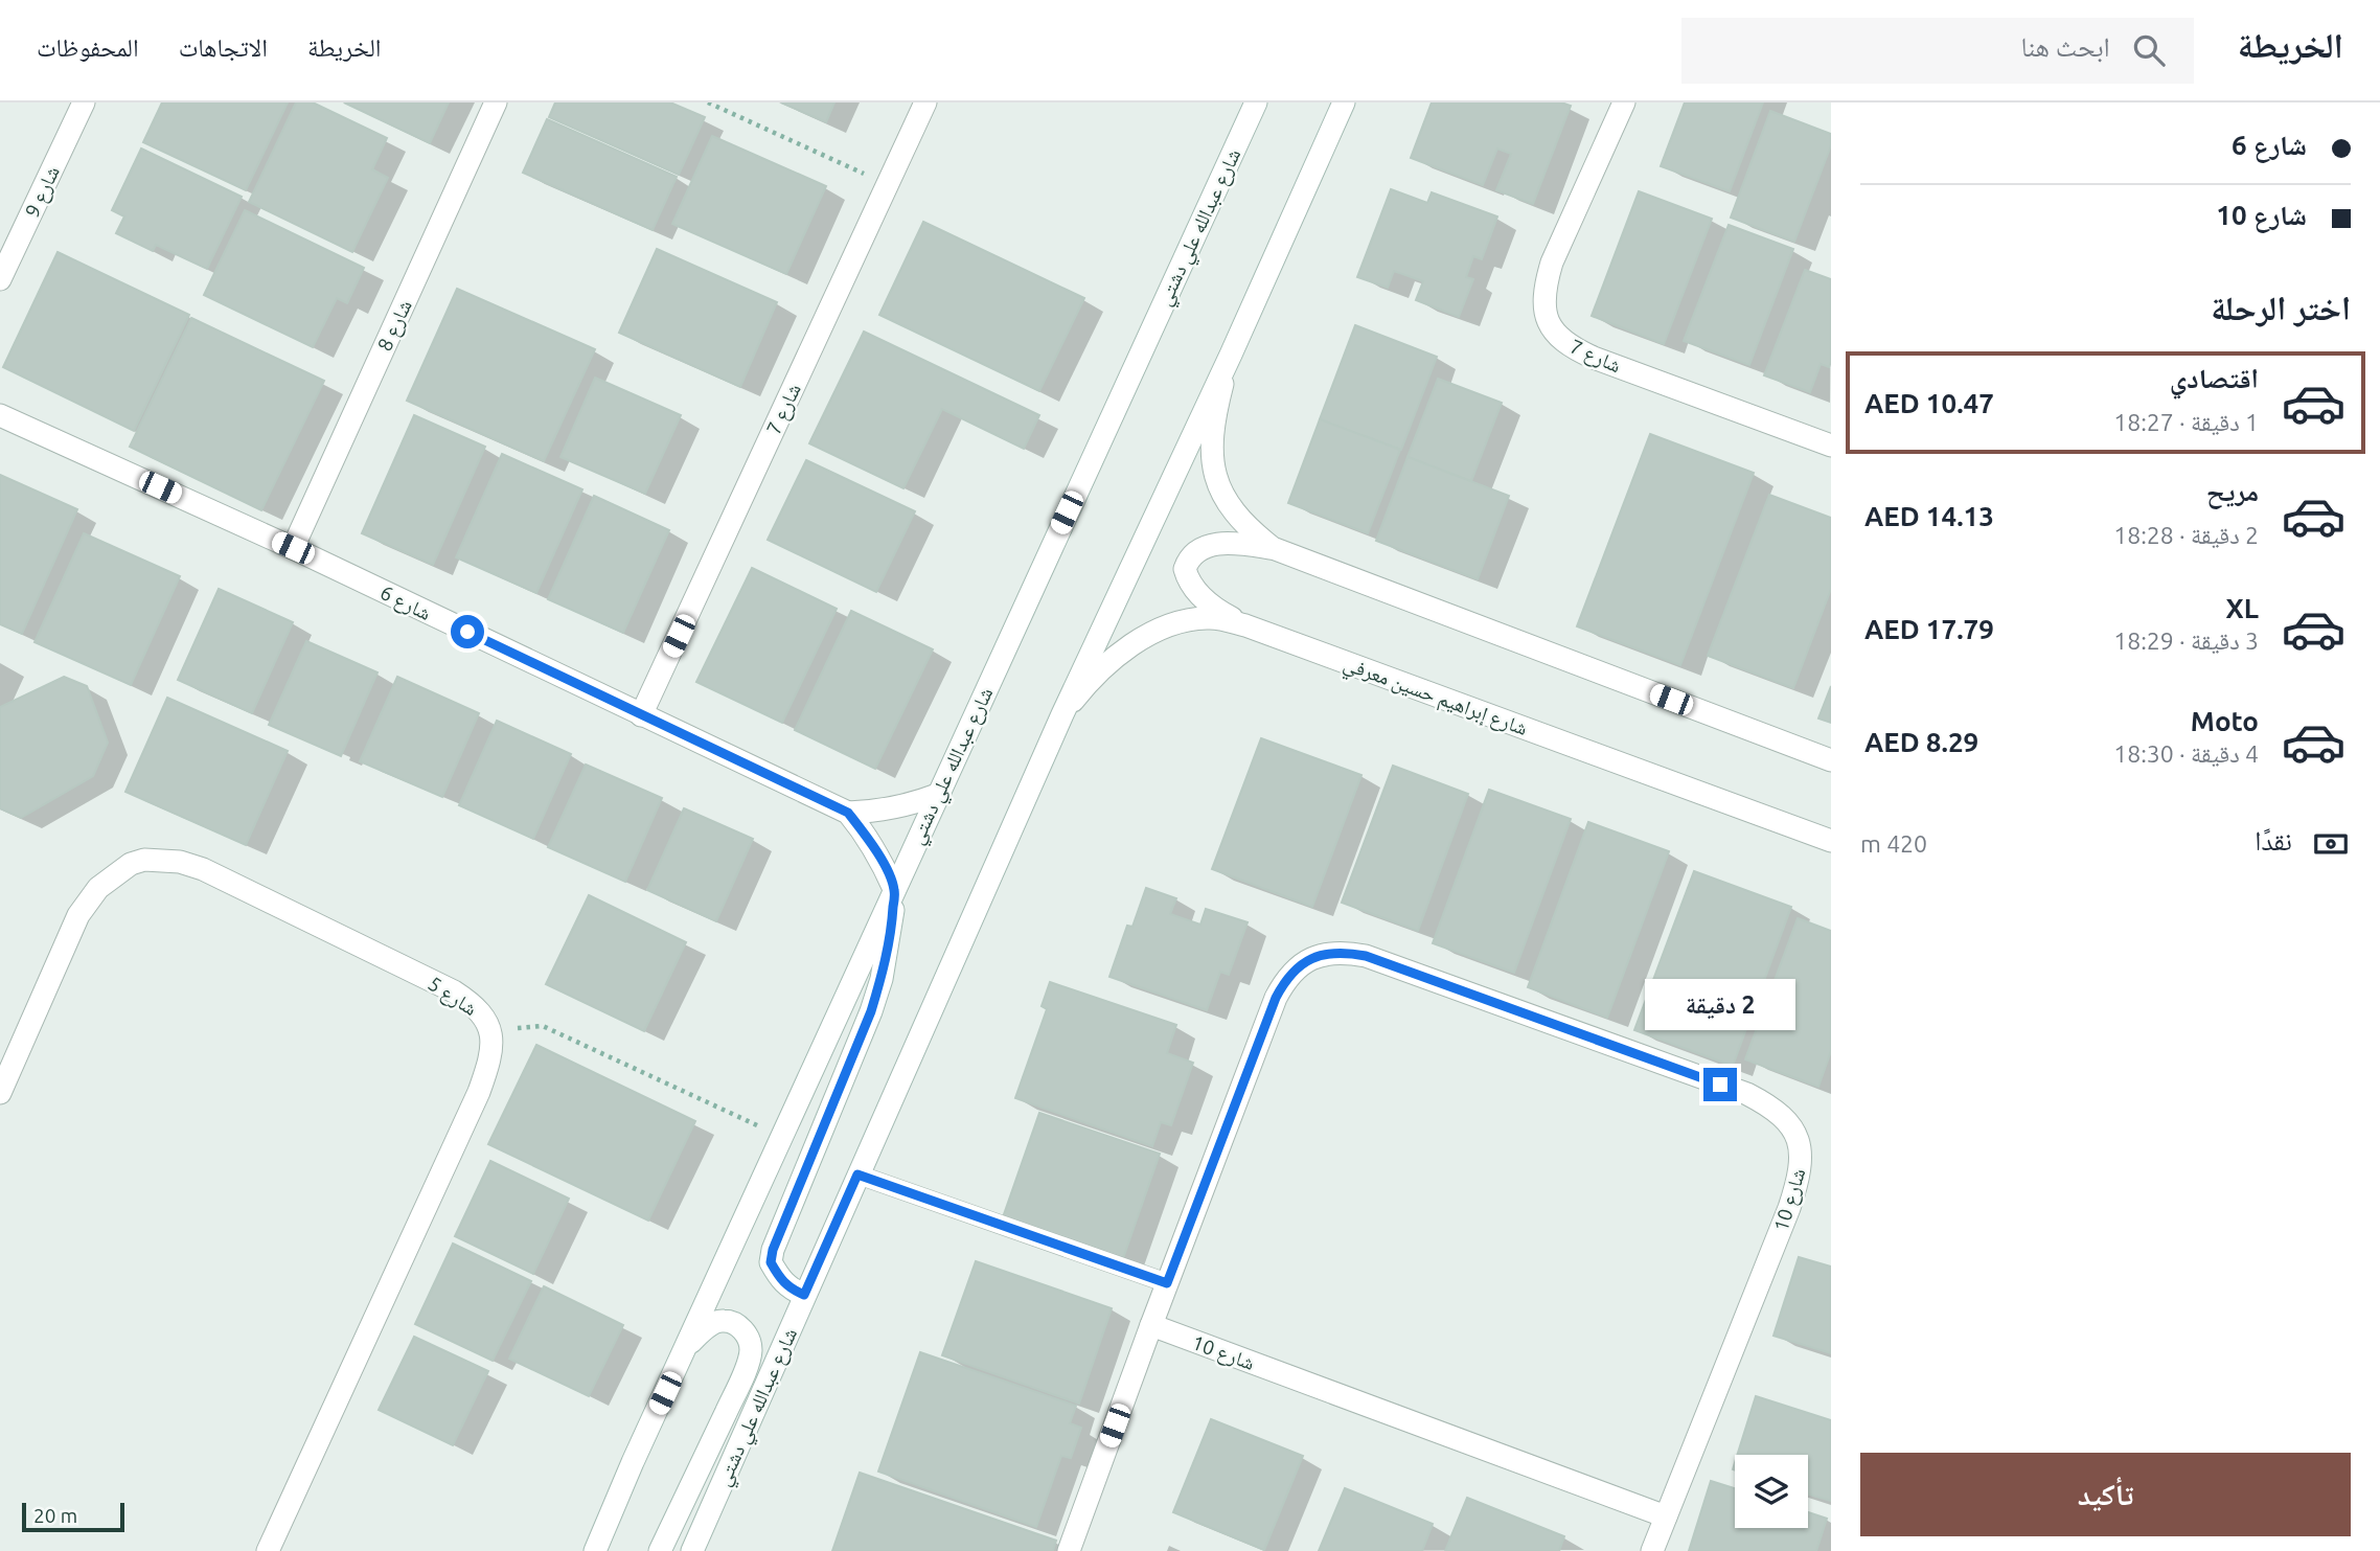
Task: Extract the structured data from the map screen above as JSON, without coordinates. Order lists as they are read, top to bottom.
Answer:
{
  "streets": {
    "street": [
      "شارع 9",
      "شارع عبدالله علي دشتي",
      "شارع 8",
      "شارع 7",
      "شارع 6",
      "شارع إبراهيم حسين معرفي",
      "شارع 5",
      "شارع 10"
    ]
  },
  "crossings": [
    ["شارع عبدالله علي دشتي", "شارع 6"],
    ["شارع عبدالله علي دشتي", "شارع إبراهيم حسين معرفي"],
    ["شارع 8", "شارع 6"],
    ["شارع 7", "شارع 6"]
  ],
  "scale_bar": "20 m",
  "page": {
    "header": "الخريطة",
    "search": "ابحث هنا",
    "nav": ["الخريطة", "الاتجاهات", "المحفوظات"],
    "banner": ["شارع 6", "شارع 10"],
    "heading": "اختر الرحلة",
    "list": [
      {
        "name": "اقتصادي",
        "note": "1 دقيقة · 18:27",
        "value": "AED 10.47"
      },
      {
        "name": "مريح",
        "note": "2 دقيقة · 18:28",
        "value": "AED 14.13"
      },
      {
        "name": "XL",
        "note": "3 دقيقة · 18:29",
        "value": "AED 17.79"
      },
      {
        "name": "Moto",
        "note": "4 دقيقة · 18:30",
        "value": "AED 8.29"
      }
    ],
    "pay": ["نقدًا", "420 m"],
    "bubble": "2 دقيقة",
    "buttons": "تأكيد",
    "scale": "20 m"
  }
}
